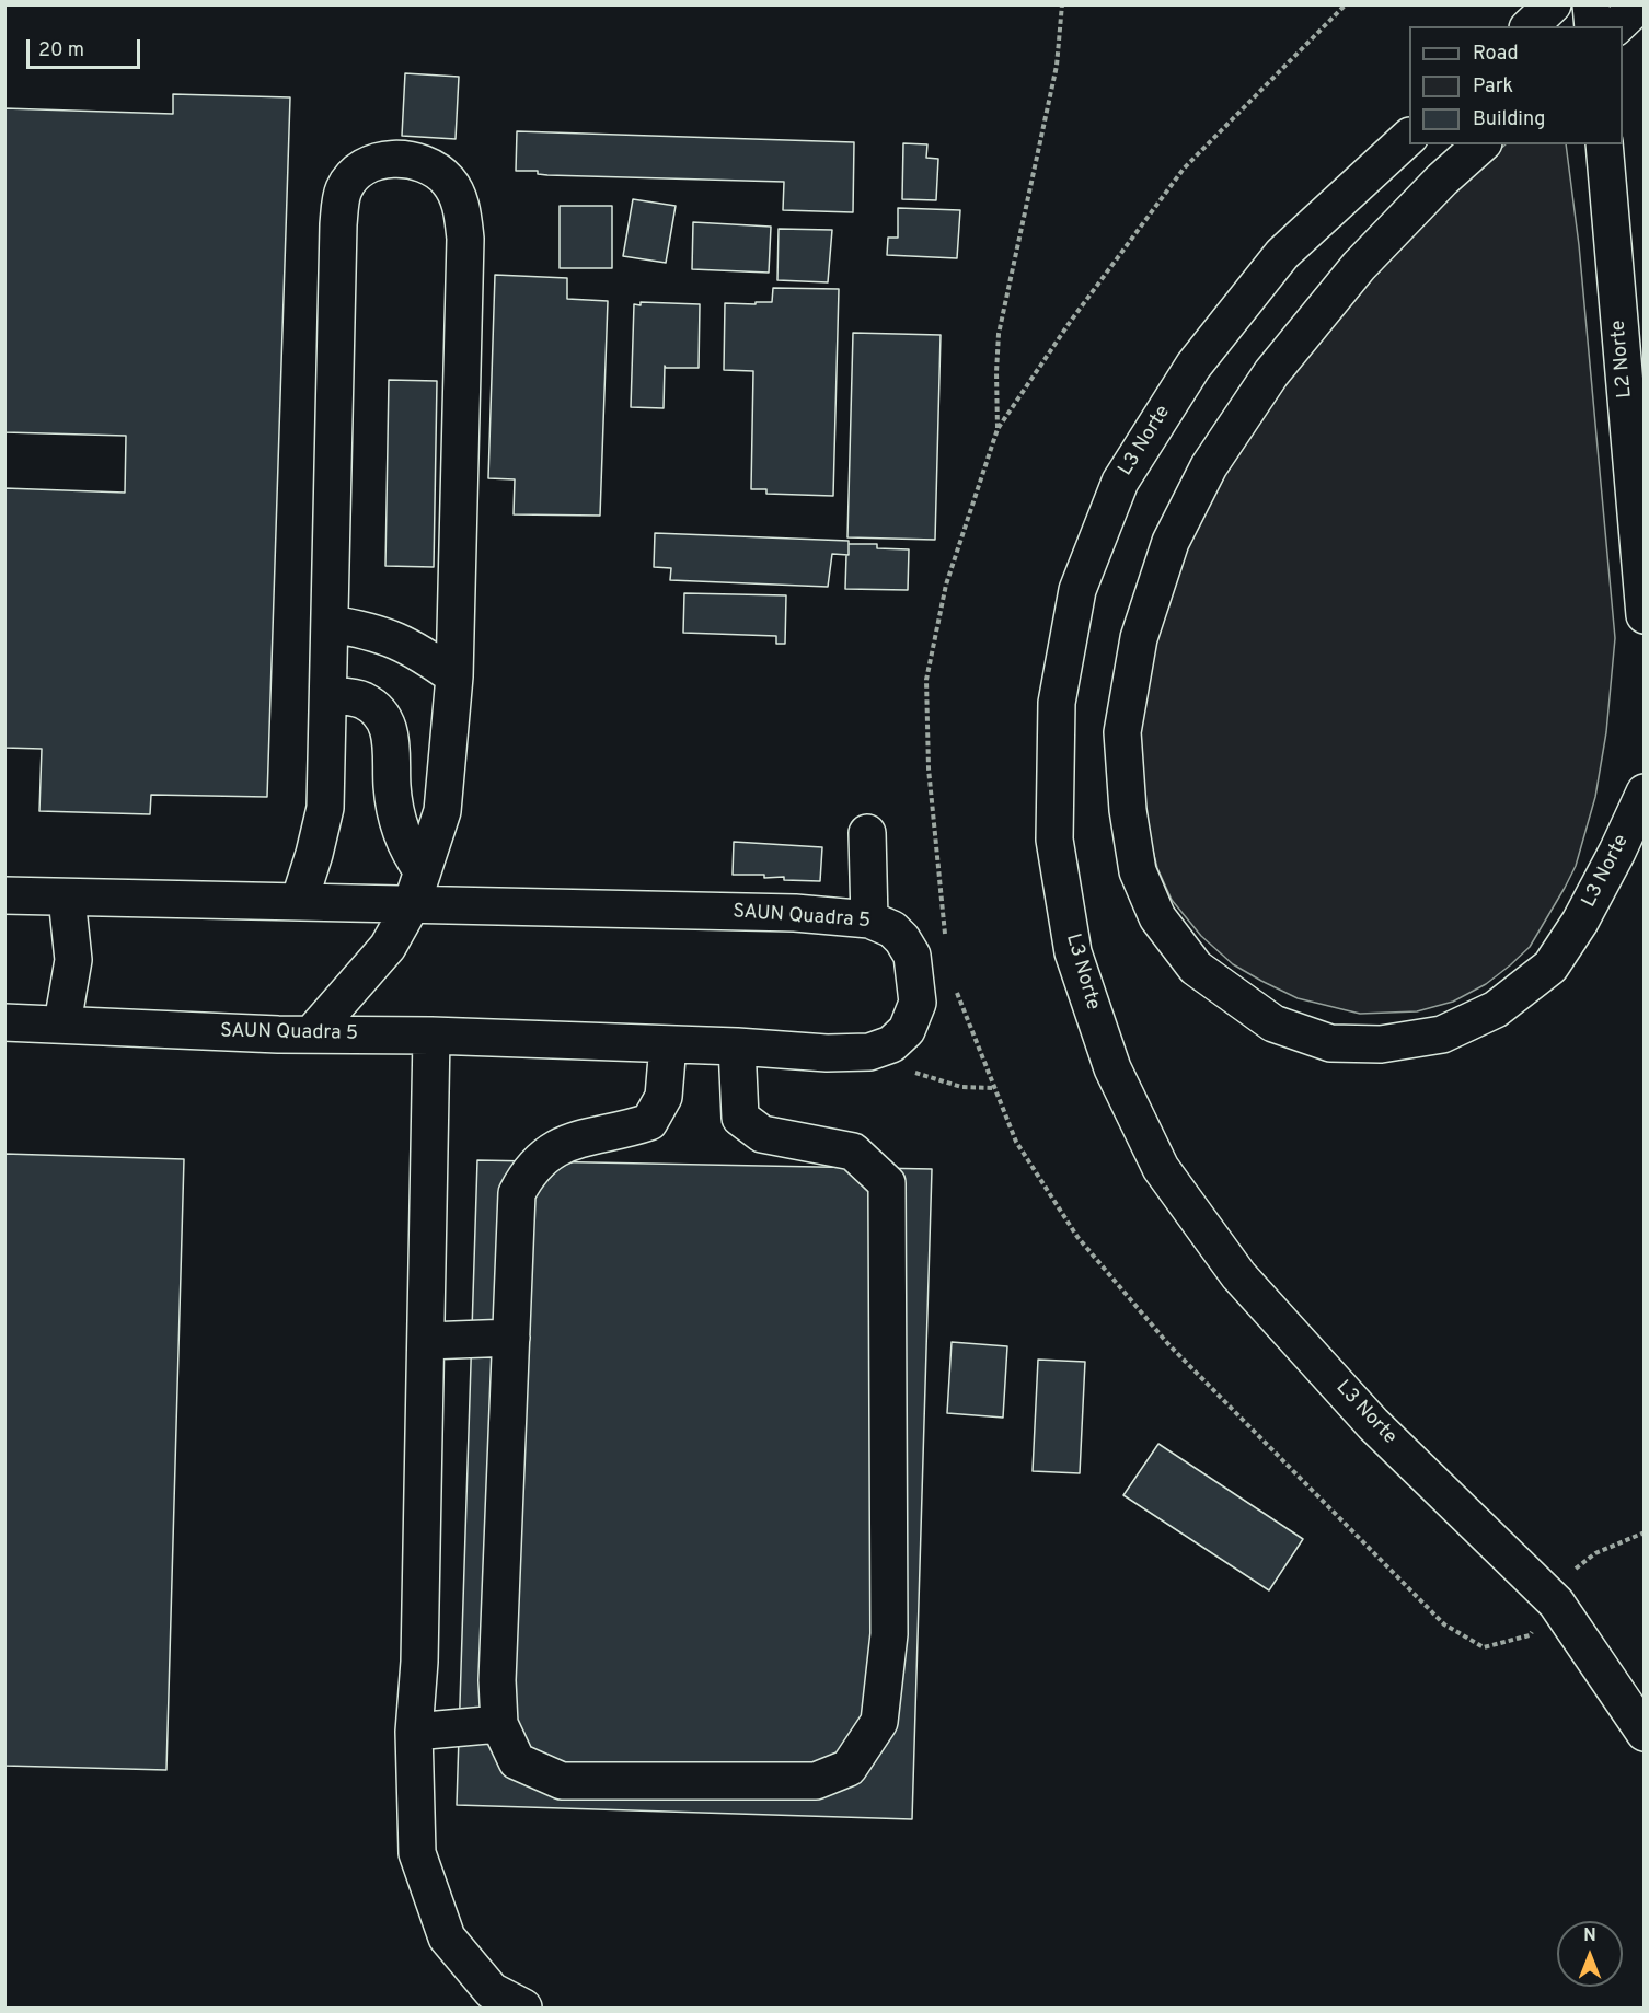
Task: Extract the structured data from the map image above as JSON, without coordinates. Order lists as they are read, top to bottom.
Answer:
{
  "streets": {
    "street": ["L2 Norte", "L3 Norte", "SAUN Quadra 5"]
  },
  "legend": ["Road", "Park", "Building"],
  "scale_bar": "20 m",
  "north": "top"
}
